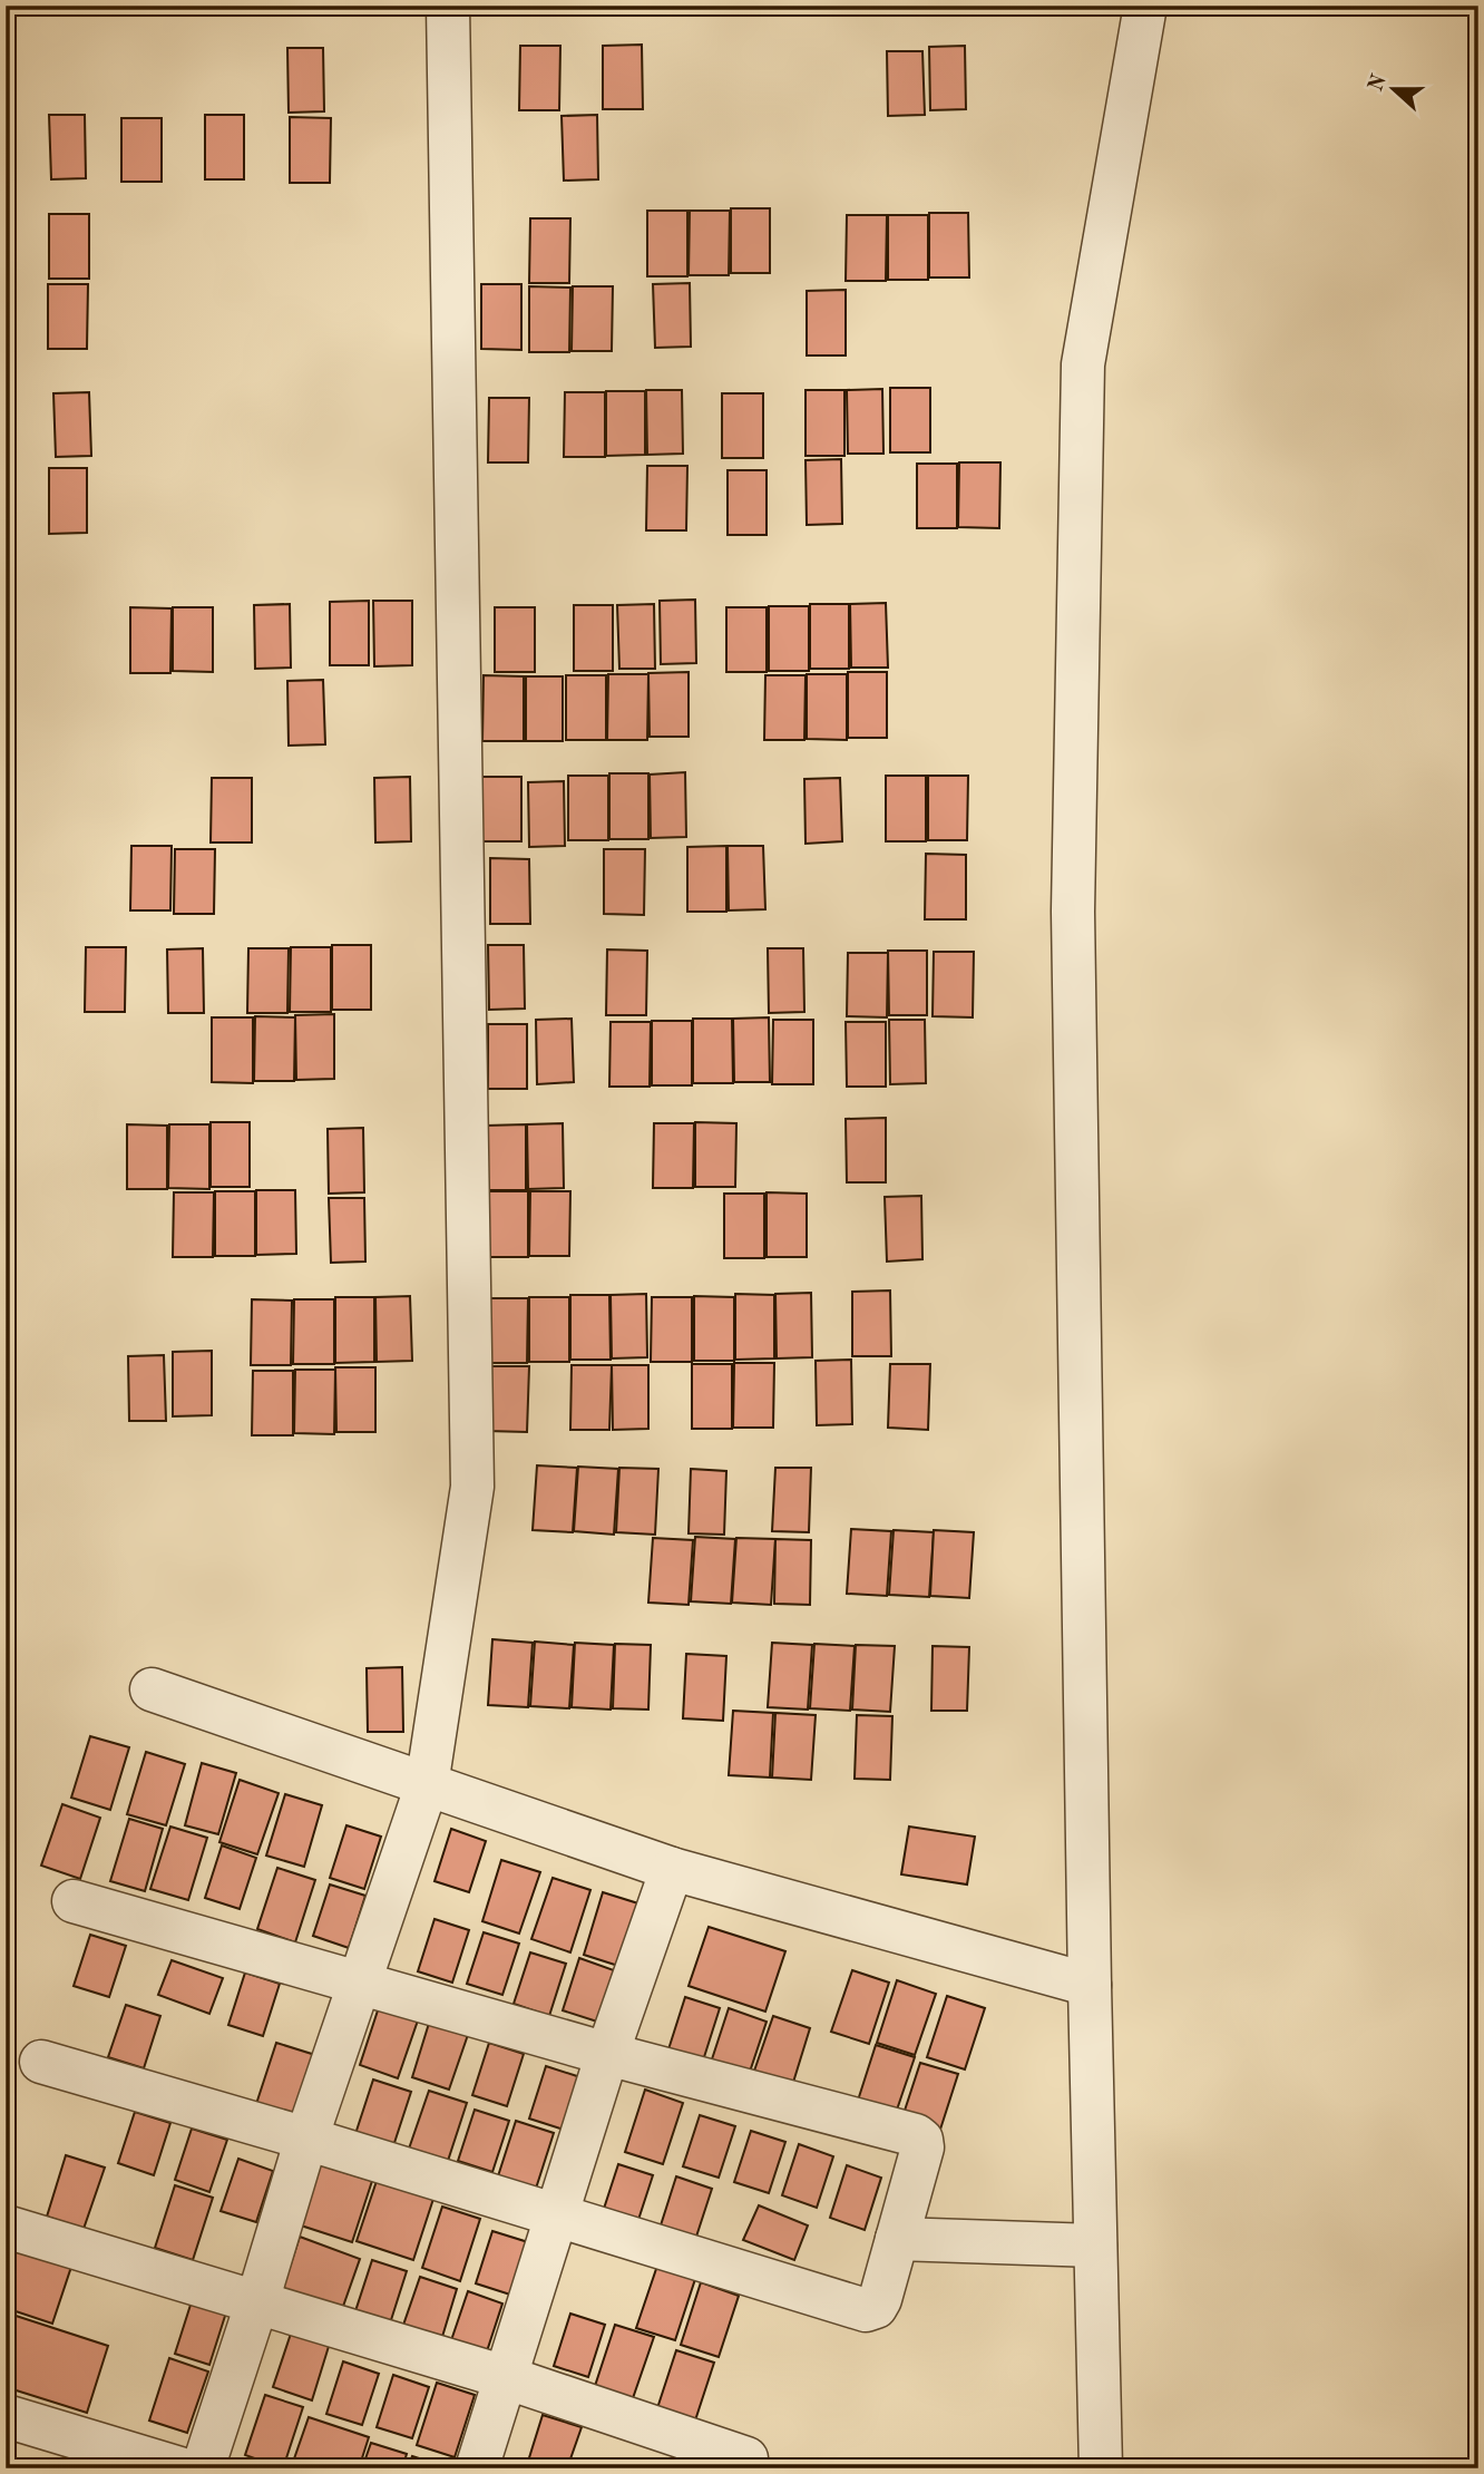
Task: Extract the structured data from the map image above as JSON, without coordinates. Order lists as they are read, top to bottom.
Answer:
{
  "north": "left"
}
